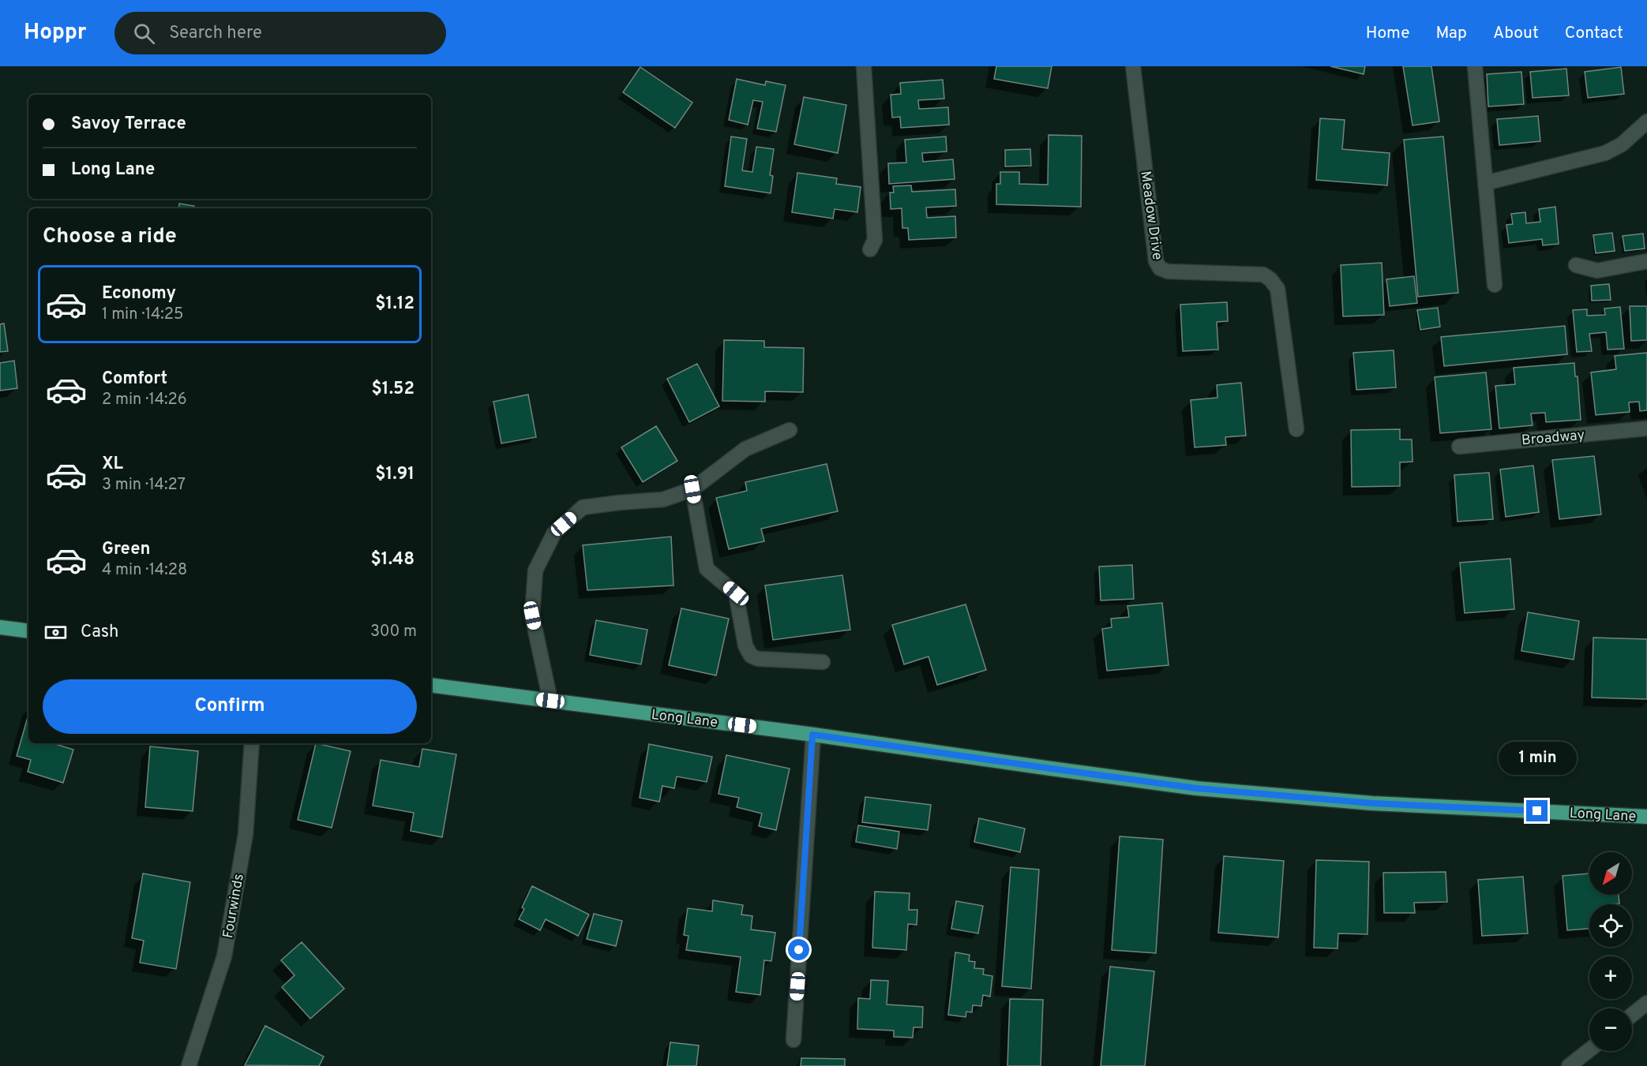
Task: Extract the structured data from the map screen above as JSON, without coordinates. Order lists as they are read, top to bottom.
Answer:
{
  "streets": {
    "main road": ["Long Lane"],
    "street": ["Meadow Drive", "Broadway", "Fourwinds"]
  },
  "north": "bottom left",
  "page": {
    "header": "Hoppr",
    "search": "Search here",
    "nav": [
      "Home",
      "Map",
      "About",
      "Contact"
    ],
    "banner": ["Savoy Terrace", "Long Lane"],
    "heading": "Choose a ride",
    "list": [
      {
        "name": "Economy",
        "note": "1 min · 14:25",
        "value": "$1.12"
      },
      {
        "name": "Comfort",
        "note": "2 min · 14:26",
        "value": "$1.52"
      },
      {
        "name": "XL",
        "note": "3 min · 14:27",
        "value": "$1.91"
      },
      {
        "name": "Green",
        "note": "4 min · 14:28",
        "value": "$1.48"
      }
    ],
    "pay": ["Cash", "300 m"],
    "buttons": "Confirm",
    "bubble": "1 min",
    "map_buttons": ["+", "−"]
  }
}
